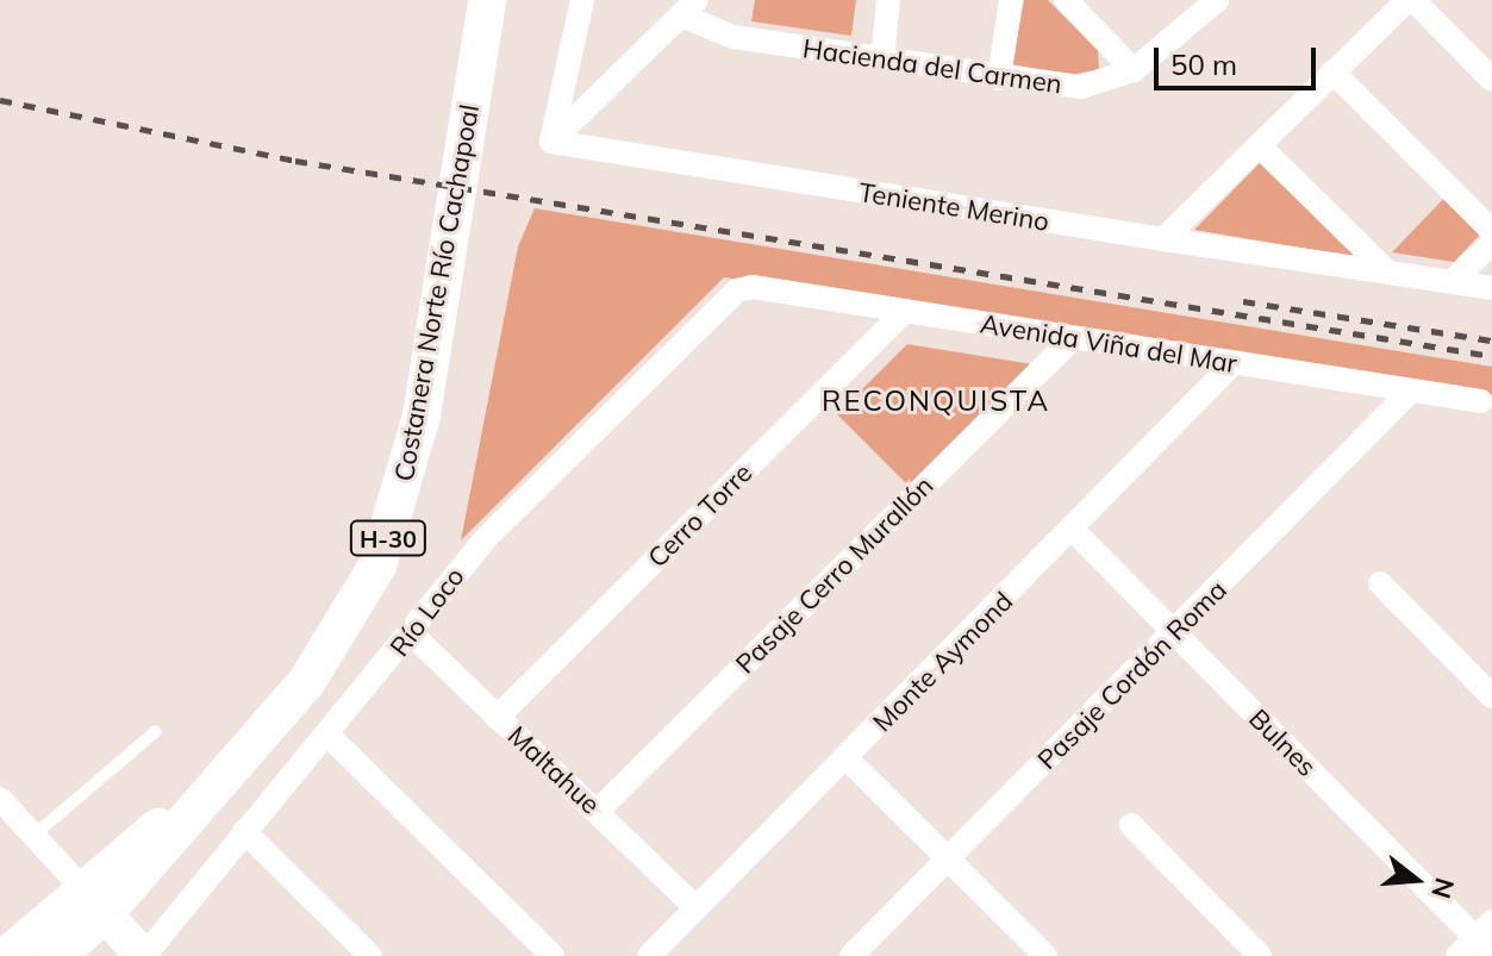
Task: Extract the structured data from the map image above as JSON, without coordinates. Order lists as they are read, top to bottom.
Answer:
{
  "streets": {
    "main road": ["Costanera Norte Río Cachapoal", "H-30"],
    "street": [
      "Hacienda del Carmen",
      "Teniente Merino",
      "Avenida Viña del Mar",
      "Cerro Torre",
      "Pasaje Cerro Murallón",
      "Río Loco",
      "Monte Aymond",
      "Pasaje Cordón Roma",
      "Bulnes",
      "Maltahue"
    ]
  },
  "crossings": [
    ["Avenida Viña del Mar", "Cerro Torre"],
    ["Avenida Viña del Mar", "Pasaje Cerro Murallón"],
    ["Avenida Viña del Mar", "Río Loco"],
    ["Avenida Viña del Mar", "Monte Aymond"],
    ["Avenida Viña del Mar", "Pasaje Cordón Roma"],
    ["Cerro Torre", "Maltahue"],
    ["Pasaje Cerro Murallón", "Maltahue"],
    ["Río Loco", "Maltahue"],
    ["Monte Aymond", "Bulnes"],
    ["Monte Aymond", "Maltahue"],
    ["Pasaje Cordón Roma", "Bulnes"]
  ],
  "districts": ["RECONQUISTA"],
  "scale_bar": "50 m",
  "north": "right"
}
